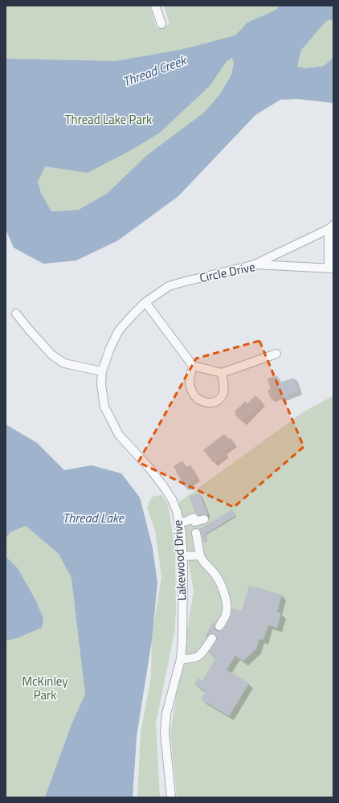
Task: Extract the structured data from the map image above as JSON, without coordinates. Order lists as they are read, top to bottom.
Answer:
{
  "streets": {
    "street": ["Circle Drive", "Lakewood Drive"]
  },
  "crossings": [
    ["Circle Drive", "Lakewood Drive"]
  ],
  "water": ["Thread Creek", "Thread Lake"],
  "parks": ["Thread Lake Park", "McKinley Park"]
}
